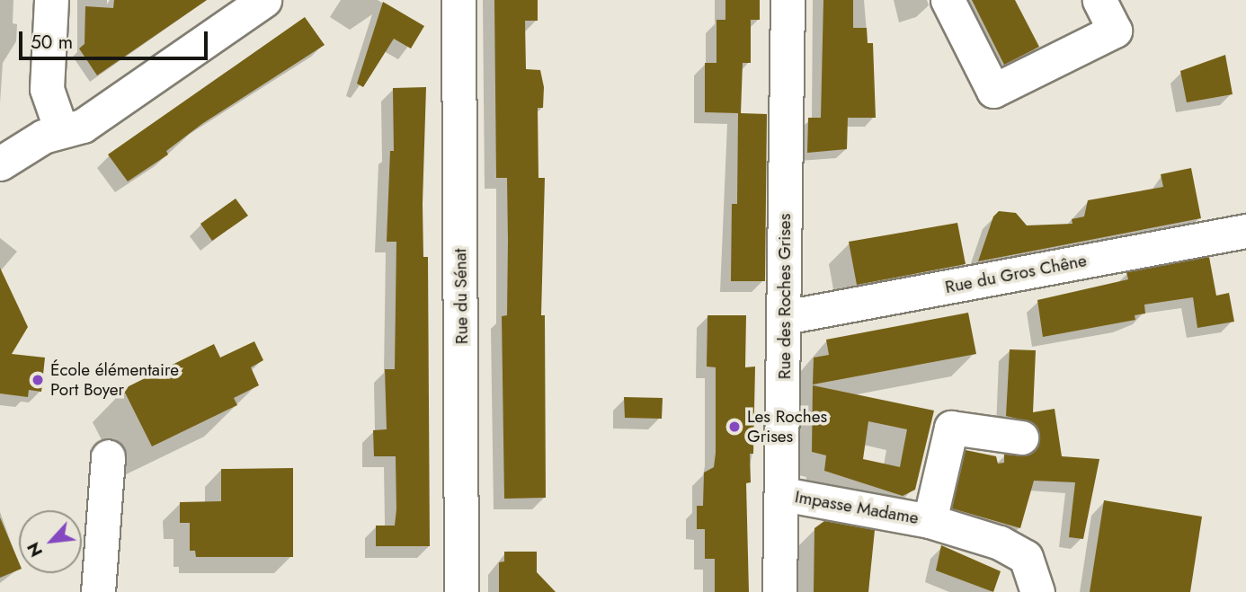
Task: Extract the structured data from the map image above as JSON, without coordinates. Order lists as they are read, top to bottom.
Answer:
{
  "streets": {
    "street": [
      "Rue du Gros Chêne",
      "Rue du Sénat",
      "Rue des Roches Grises",
      "Impasse Madame"
    ]
  },
  "crossings": [
    ["Rue du Gros Chêne", "Rue des Roches Grises"],
    ["Rue des Roches Grises", "Impasse Madame"]
  ],
  "places": ["École élémentaire Port Boyer", "Les Roches Grises"],
  "scale_bar": "50 m",
  "north": "bottom left"
}
